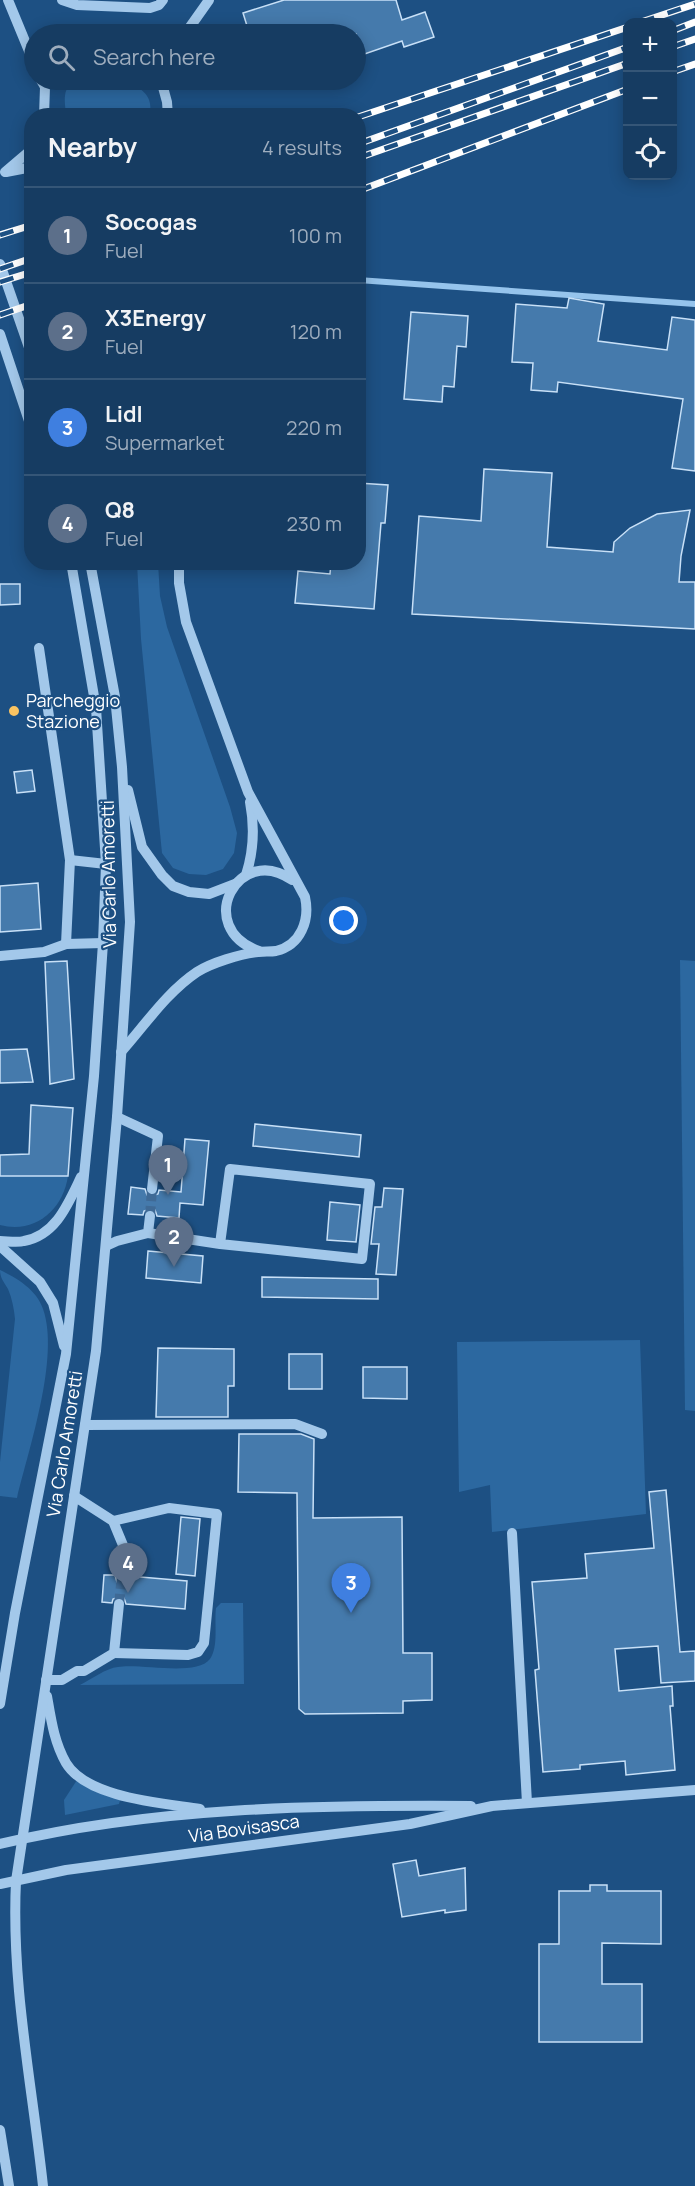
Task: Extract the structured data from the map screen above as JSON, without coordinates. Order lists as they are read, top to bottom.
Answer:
{
  "streets": {
    "street": ["Via Carlo Amoretti", "Via Bovisasca"]
  },
  "crossings": [
    ["Via Carlo Amoretti", "Via Bovisasca"]
  ],
  "places": ["Parcheggio Stazione"],
  "page": {
    "map_buttons": ["+", "−"],
    "search": "Search here",
    "heading": ["Nearby", "4 results"],
    "list": [
      {
        "mark": "1",
        "name": "Socogas",
        "note": "Fuel",
        "value": "100 m"
      },
      {
        "mark": "2",
        "name": "X3Energy",
        "note": "Fuel",
        "value": "120 m"
      },
      {
        "mark": "3",
        "name": "Lidl",
        "note": "Supermarket",
        "value": "220 m"
      },
      {
        "mark": "4",
        "name": "Q8",
        "note": "Fuel",
        "value": "230 m"
      }
    ],
    "pins": [
      "1",
      "2",
      "4",
      "3"
    ]
  }
}
